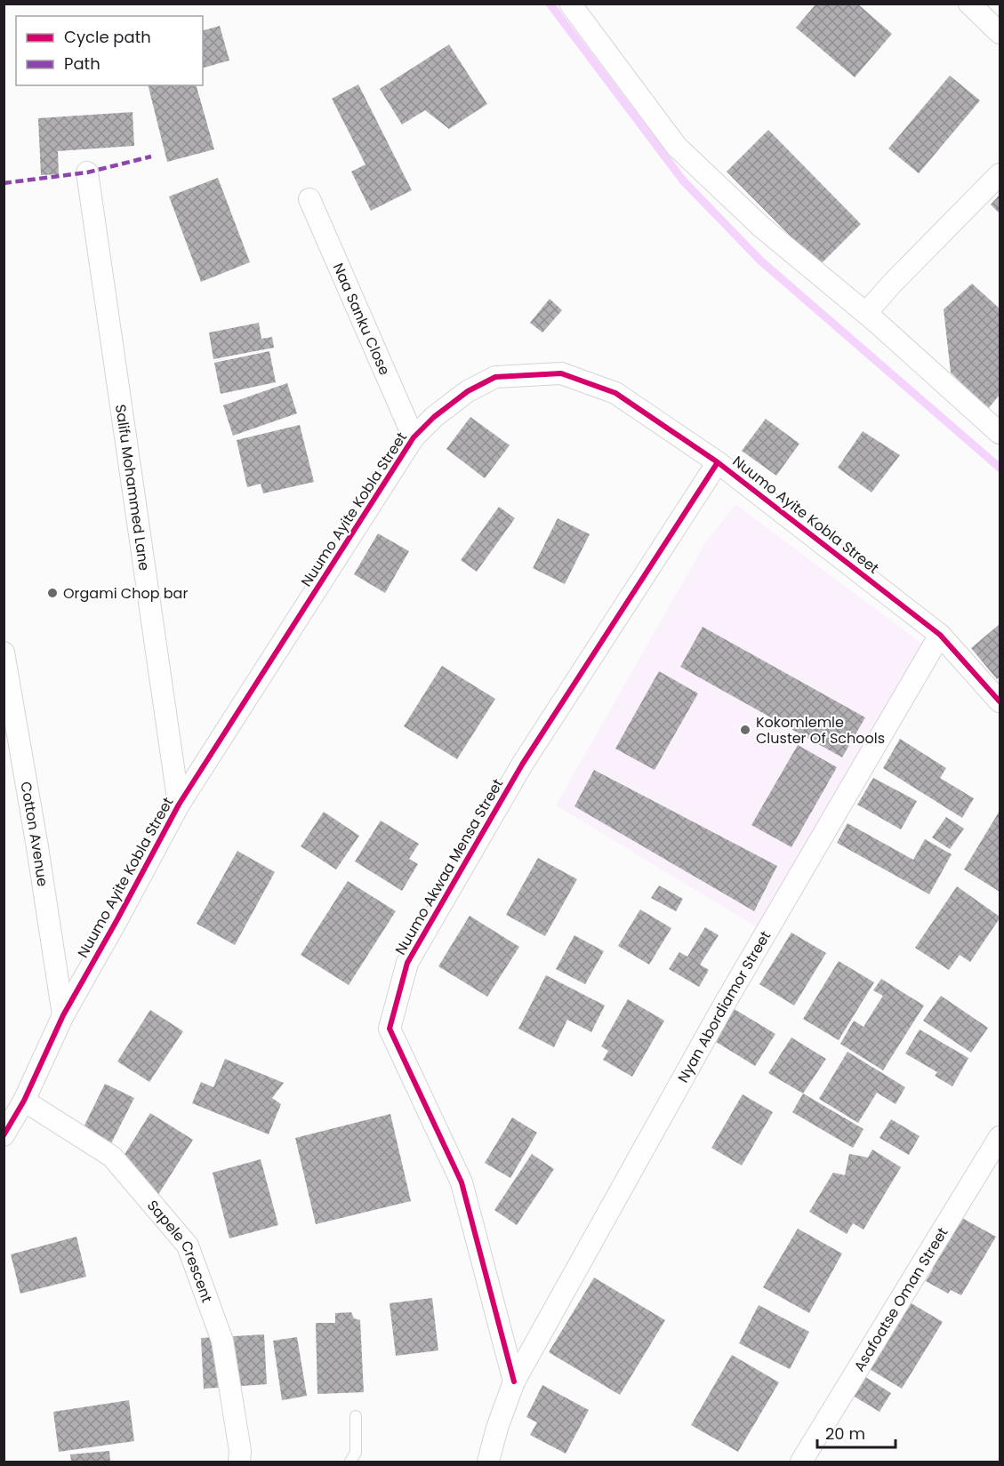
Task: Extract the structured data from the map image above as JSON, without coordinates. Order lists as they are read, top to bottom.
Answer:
{
  "streets": {
    "street": [
      "Naa Sanku Close",
      "Salifu Mohammed Lane",
      "Nuumo Ayite Kobla Street",
      "Cotton Avenue",
      "Nuumo Akwaa Mensa Street",
      "Nyan Abordiamor Street",
      "Sapele Crescent",
      "Asafoatse Oman Street"
    ]
  },
  "crossings": [
    ["Naa Sanku Close", "Nuumo Ayite Kobla Street"],
    ["Salifu Mohammed Lane", "Nuumo Ayite Kobla Street"],
    ["Nuumo Ayite Kobla Street", "Cotton Avenue"],
    ["Nuumo Ayite Kobla Street", "Nuumo Akwaa Mensa Street"],
    ["Nuumo Ayite Kobla Street", "Nyan Abordiamor Street"],
    ["Nuumo Ayite Kobla Street", "Sapele Crescent"],
    ["Nuumo Akwaa Mensa Street", "Nyan Abordiamor Street"]
  ],
  "places": ["Orgami Chop bar", "Kokomlemle Cluster Of Schools"],
  "legend": ["Cycle path", "Path"],
  "scale_bar": "20 m"
}
